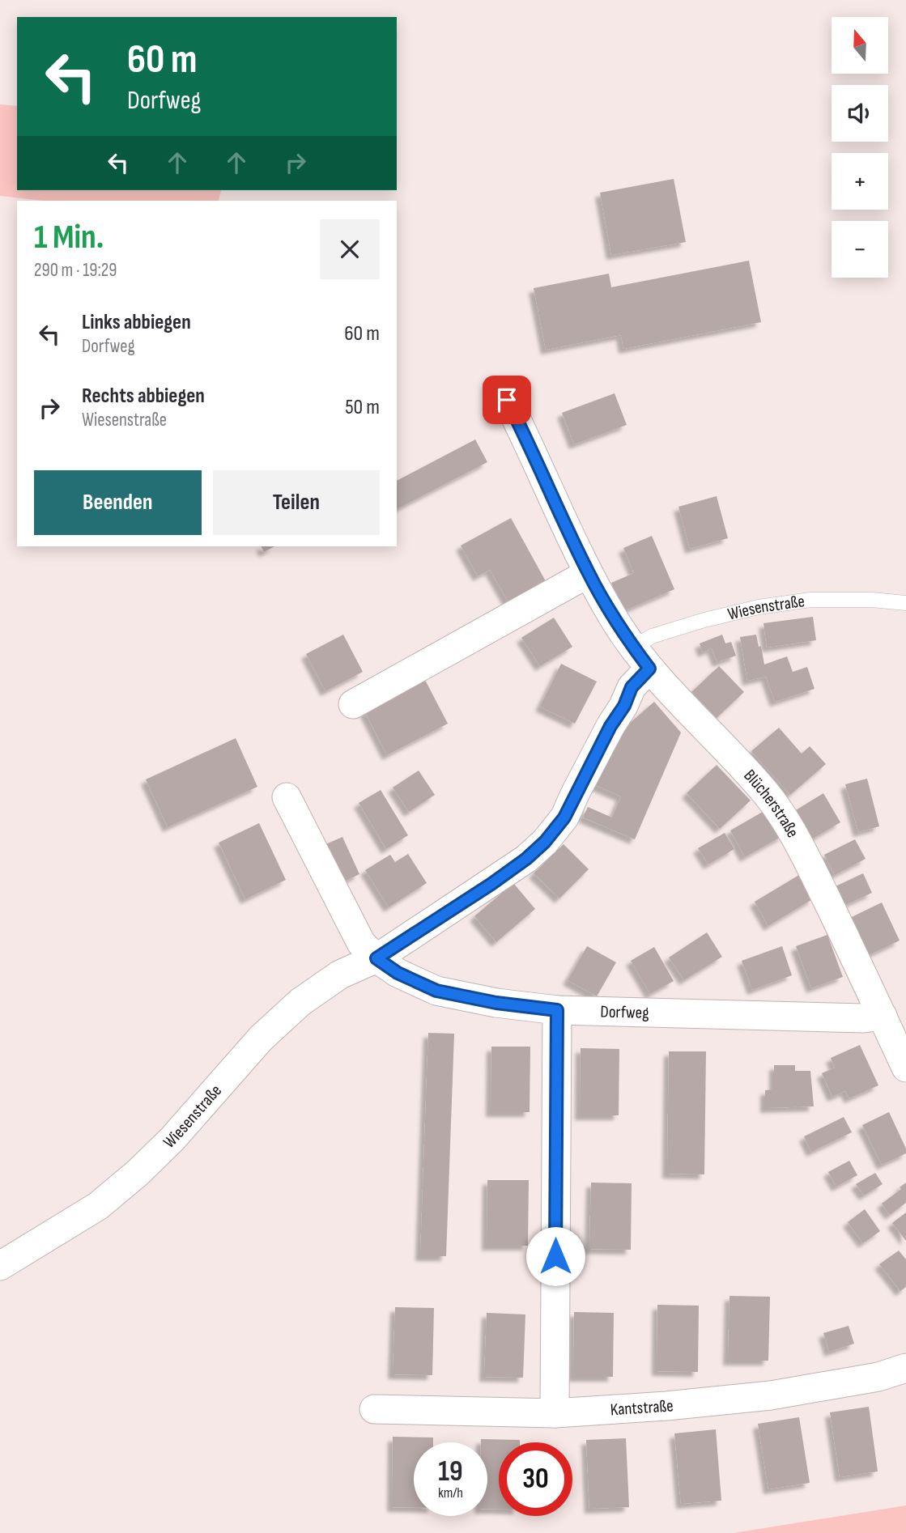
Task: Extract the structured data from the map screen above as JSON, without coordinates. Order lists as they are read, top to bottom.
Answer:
{
  "streets": {
    "street": [
      "Wiesenstraße",
      "Blücherstraße",
      "Dorfweg",
      "Kantstraße"
    ]
  },
  "crossings": [
    ["Wiesenstraße", "Blücherstraße"],
    ["Wiesenstraße", "Dorfweg"],
    ["Blücherstraße", "Dorfweg"]
  ],
  "north": "top",
  "page": {
    "map_buttons": ["+", "−"],
    "turn": ["60 m", "Dorfweg"],
    "heading": ["1 Min.", "290 m · 19:29"],
    "list": [
      {
        "name": "Links abbiegen",
        "note": "Dorfweg",
        "value": "60 m"
      },
      {
        "name": "Rechts abbiegen",
        "note": "Wiesenstraße",
        "value": "50 m"
      }
    ],
    "buttons": ["Beenden", "Teilen"],
    "speed": "19 km/h",
    "limit": "30"
  }
}
